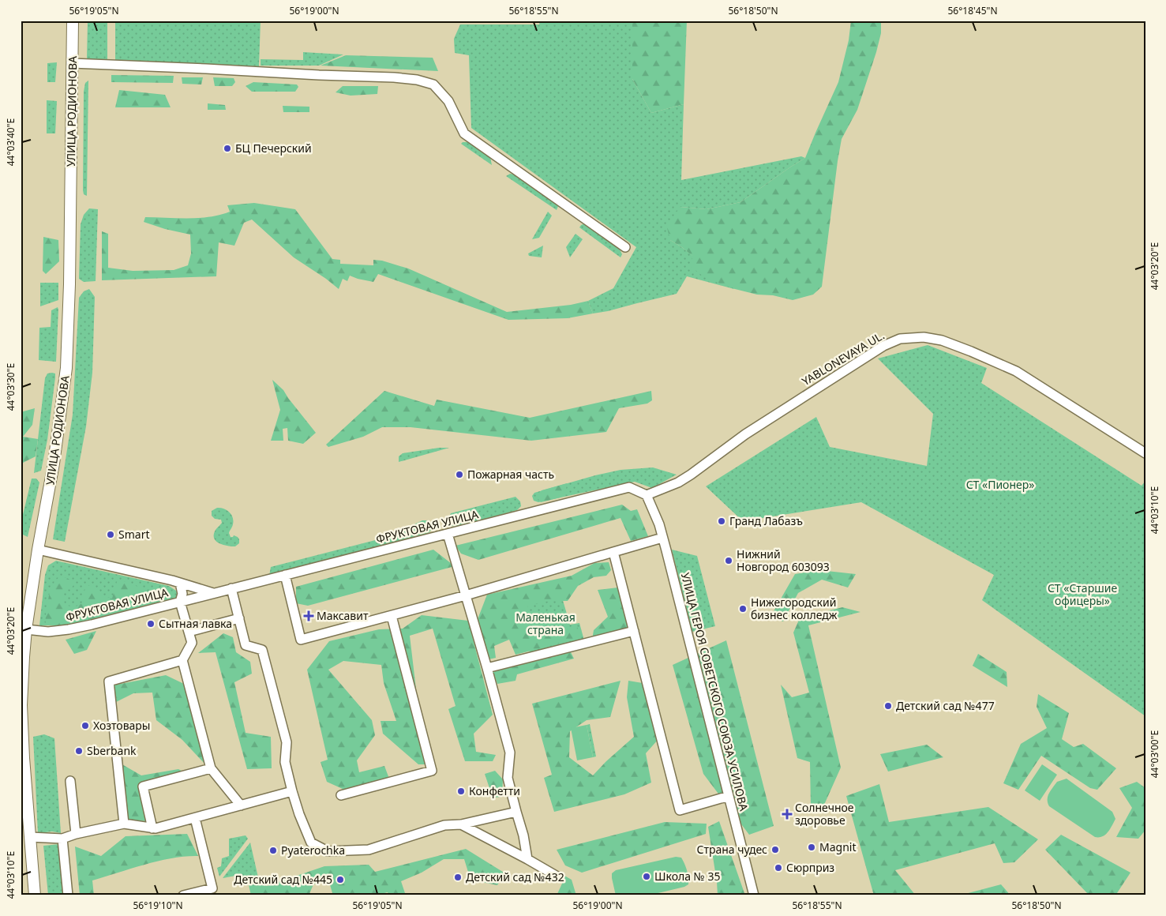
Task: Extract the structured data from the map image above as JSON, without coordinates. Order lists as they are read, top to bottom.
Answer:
{
  "streets": {
    "main road": ["УЛИЦА РОДИОНОВА"],
    "street": ["YABLONEVAYA UL.", "ФРУКТОВАЯ УЛИЦА", "УЛИЦА ГЕРОЯ СОВЕТСКОГО СОЮЗА УСИЛОВА"]
  },
  "crossings": [
    ["УЛИЦА РОДИОНОВА", "ФРУКТОВАЯ УЛИЦА"],
    ["YABLONEVAYA UL.", "ФРУКТОВАЯ УЛИЦА"],
    ["YABLONEVAYA UL.", "УЛИЦА ГЕРОЯ СОВЕТСКОГО СОЮЗА УСИЛОВА"],
    ["ФРУКТОВАЯ УЛИЦА", "УЛИЦА ГЕРОЯ СОВЕТСКОГО СОЮЗА УСИЛОВА"]
  ],
  "parks": ["СТ «Пионер»", "СТ «Старшие офицеры»", "Маленькая страна"],
  "places": {
    "other": [
      "БЦ Печерский",
      "Пожарная часть",
      "Гранд Лабазъ",
      "Smart",
      "Нижний Новгород 603093",
      "Нижегородский бизнес колледж",
      "Сытная лавка",
      "Детский сад №477",
      "Хозтовары",
      "Sberbank",
      "Конфетти",
      "Magnit",
      "Страна чудес",
      "Pyaterochka",
      "Сюрприз",
      "Школа № 35",
      "Детский сад №432",
      "Детский сад №445"
    ],
    "health": ["Максавит", "Солнечное здоровье"]
  },
  "coordinates": [
    "56°19'05\"N",
    "56°19'00\"N",
    "56°18'55\"N",
    "56°18'50\"N",
    "56°18'45\"N",
    "44°03'40\"E",
    "44°03'20\"E",
    "44°03'30\"E",
    "44°03'10\"E",
    "44°03'00\"E",
    "56°19'10\"N"
  ]
}
